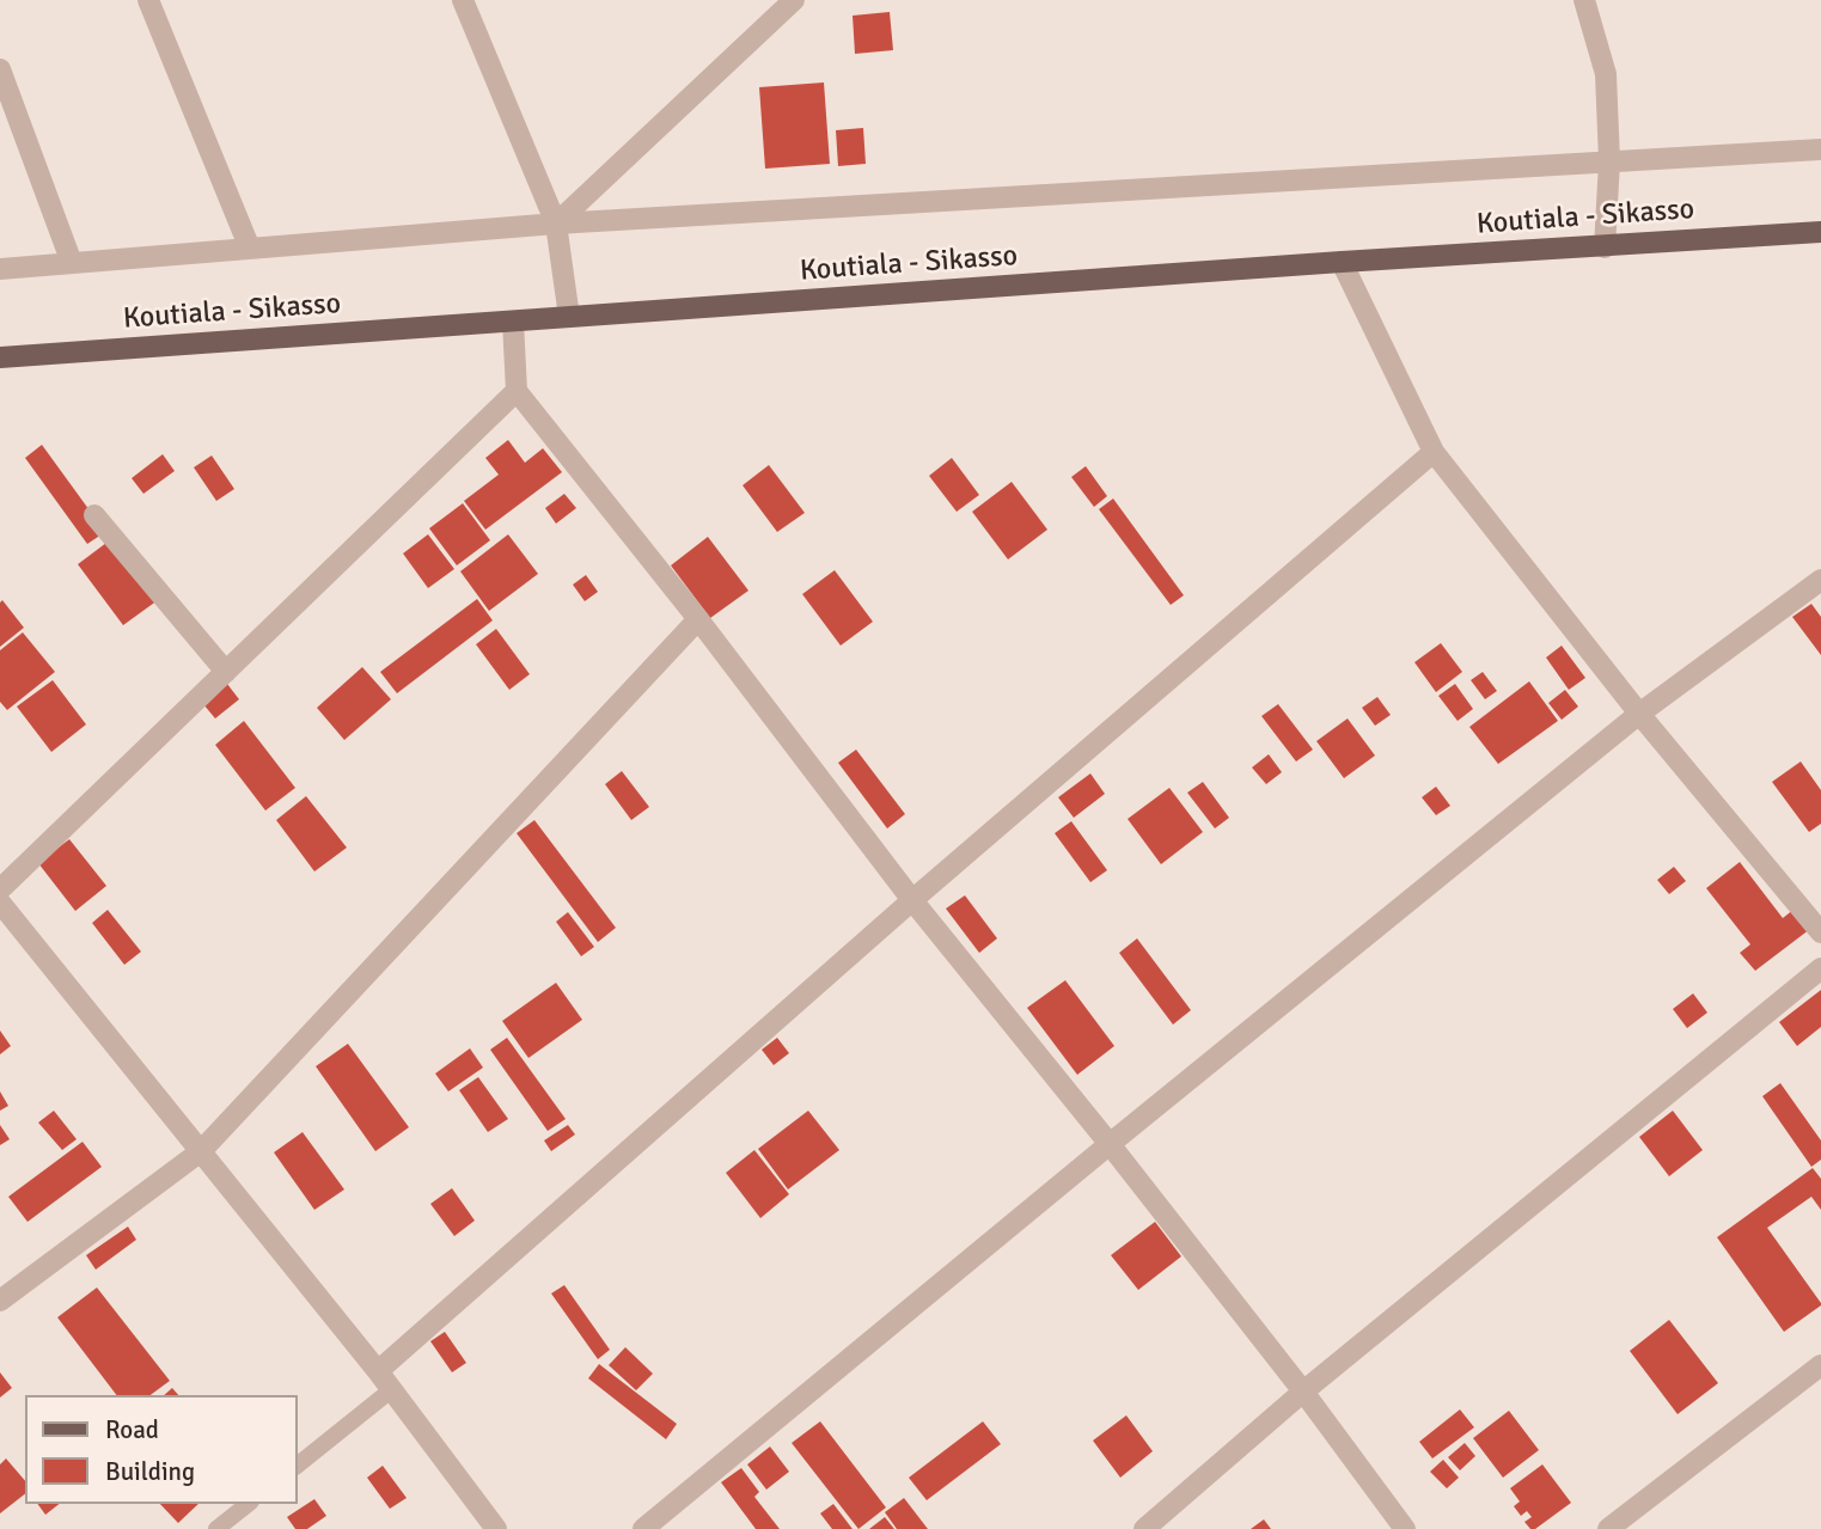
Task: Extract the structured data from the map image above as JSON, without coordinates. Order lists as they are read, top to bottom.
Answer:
{
  "streets": {
    "main road": ["Koutiala - Sikasso"]
  },
  "legend": ["Road", "Building"]
}
